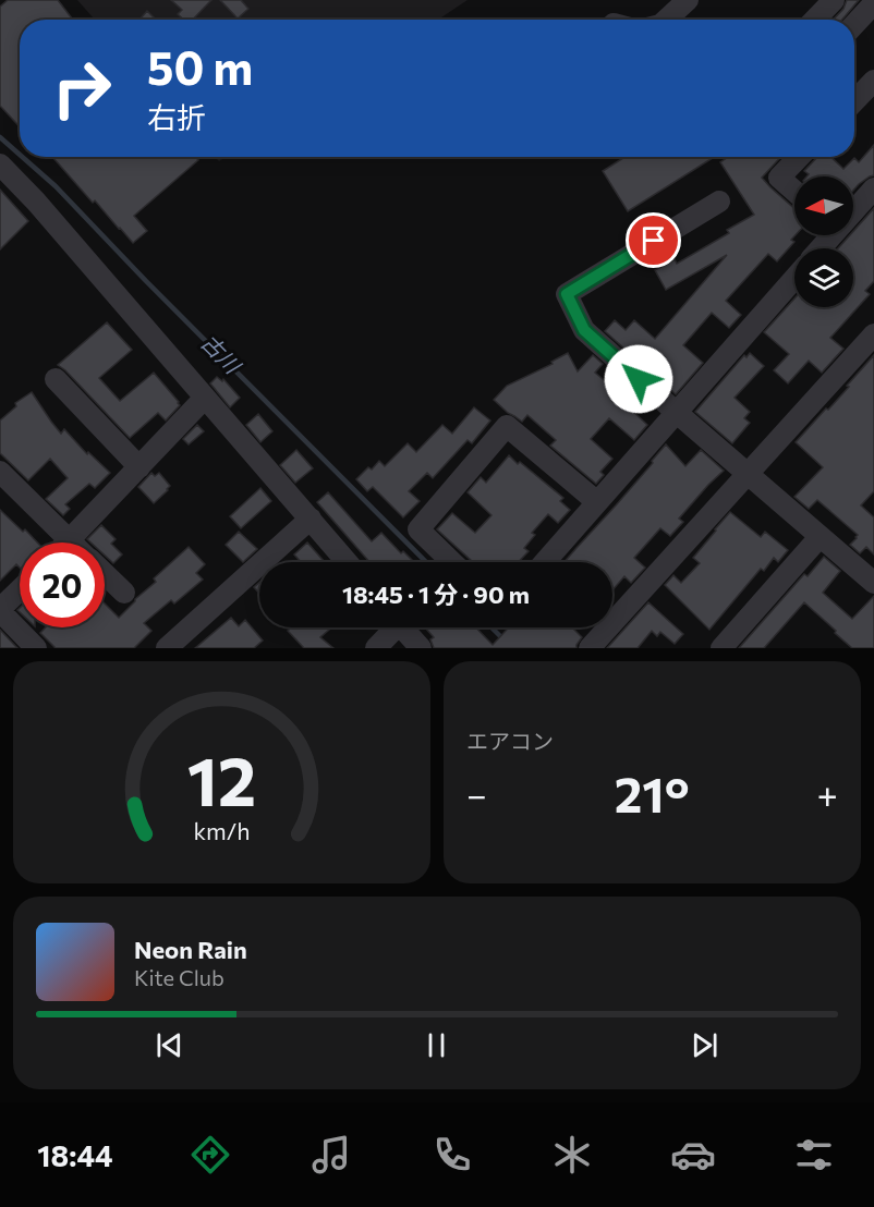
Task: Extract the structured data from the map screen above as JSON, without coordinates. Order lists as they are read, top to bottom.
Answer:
{
  "water": ["古川"],
  "north": "left",
  "page": {
    "turn": ["50 m", "右折"],
    "limit": "20",
    "trip": "18:45 · 1 分 · 90 m",
    "tile": "エアコン",
    "heat": ["−", "21°", "+"],
    "song": ["Neon Rain", "Kite Club"],
    "tabs": "18:44",
    "gauge": ["12", "km/h"]
  }
}
